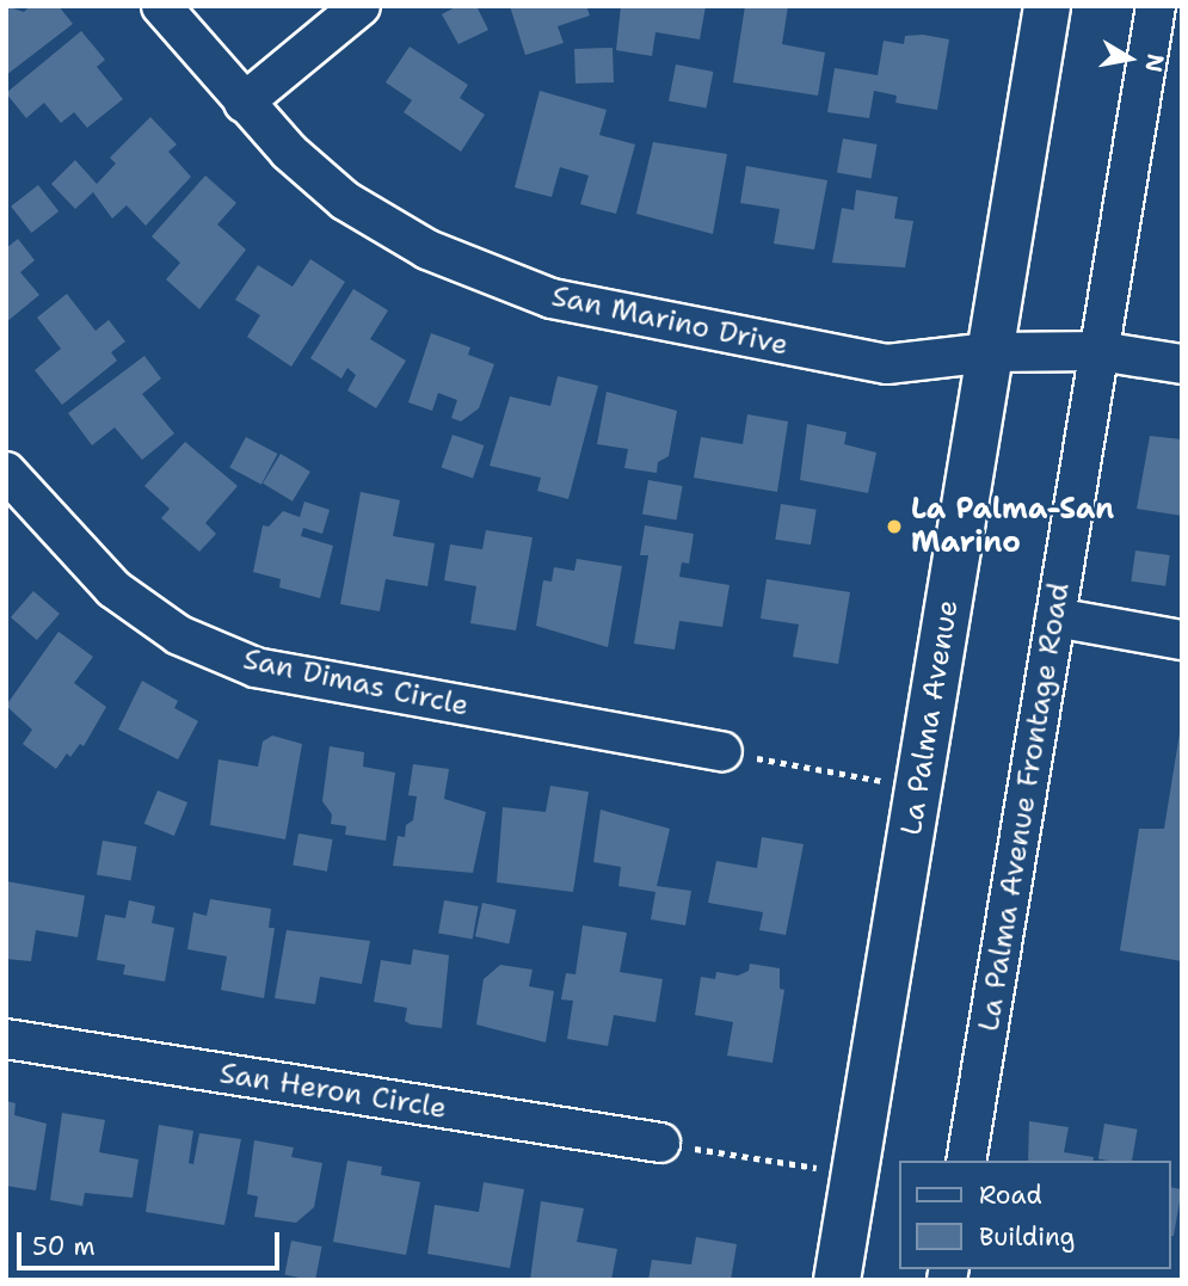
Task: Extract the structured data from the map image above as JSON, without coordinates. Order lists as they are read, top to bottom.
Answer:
{
  "streets": {
    "main road": ["La Palma Avenue"],
    "street": [
      "San Marino Drive",
      "San Dimas Circle",
      "La Palma Avenue Frontage Road",
      "San Heron Circle"
    ]
  },
  "crossings": [
    ["San Marino Drive", "La Palma Avenue"],
    ["San Marino Drive", "La Palma Avenue Frontage Road"]
  ],
  "places": ["La Palma-San Marino"],
  "legend": ["Road", "Building"],
  "scale_bar": "50 m",
  "north": "right"
}
